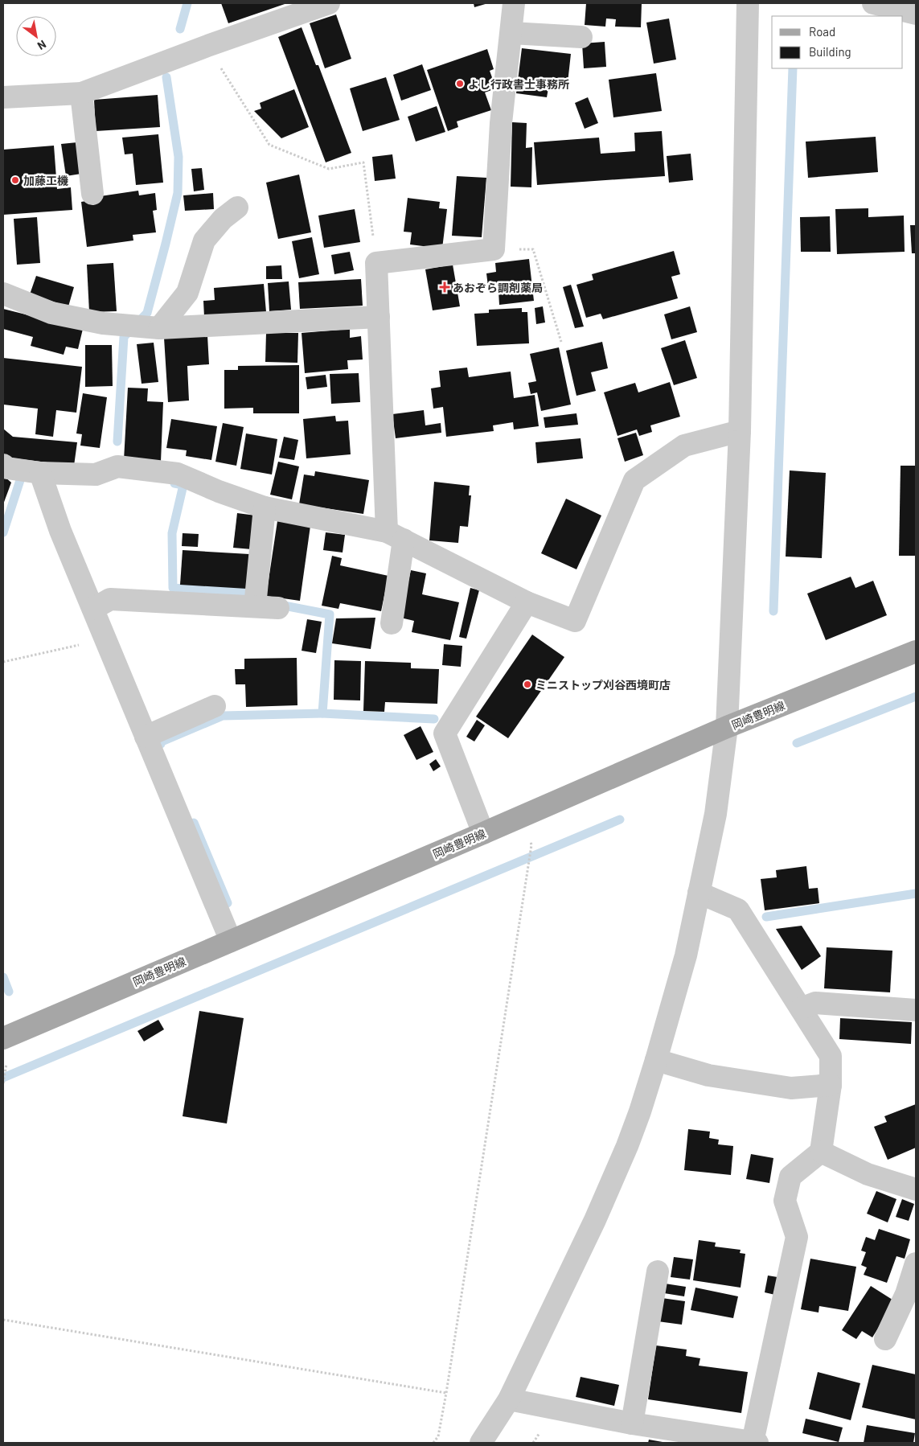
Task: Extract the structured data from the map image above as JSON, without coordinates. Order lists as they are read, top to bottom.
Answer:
{
  "streets": {
    "main road": ["岡崎豊明線"]
  },
  "places": {
    "other": ["よし行政書士事務所", "加藤工機", "ミニストップ刈谷西境町店"],
    "health": ["あおぞら調剤薬局"]
  },
  "legend": ["Road", "Building"],
  "north": "bottom right"
}
